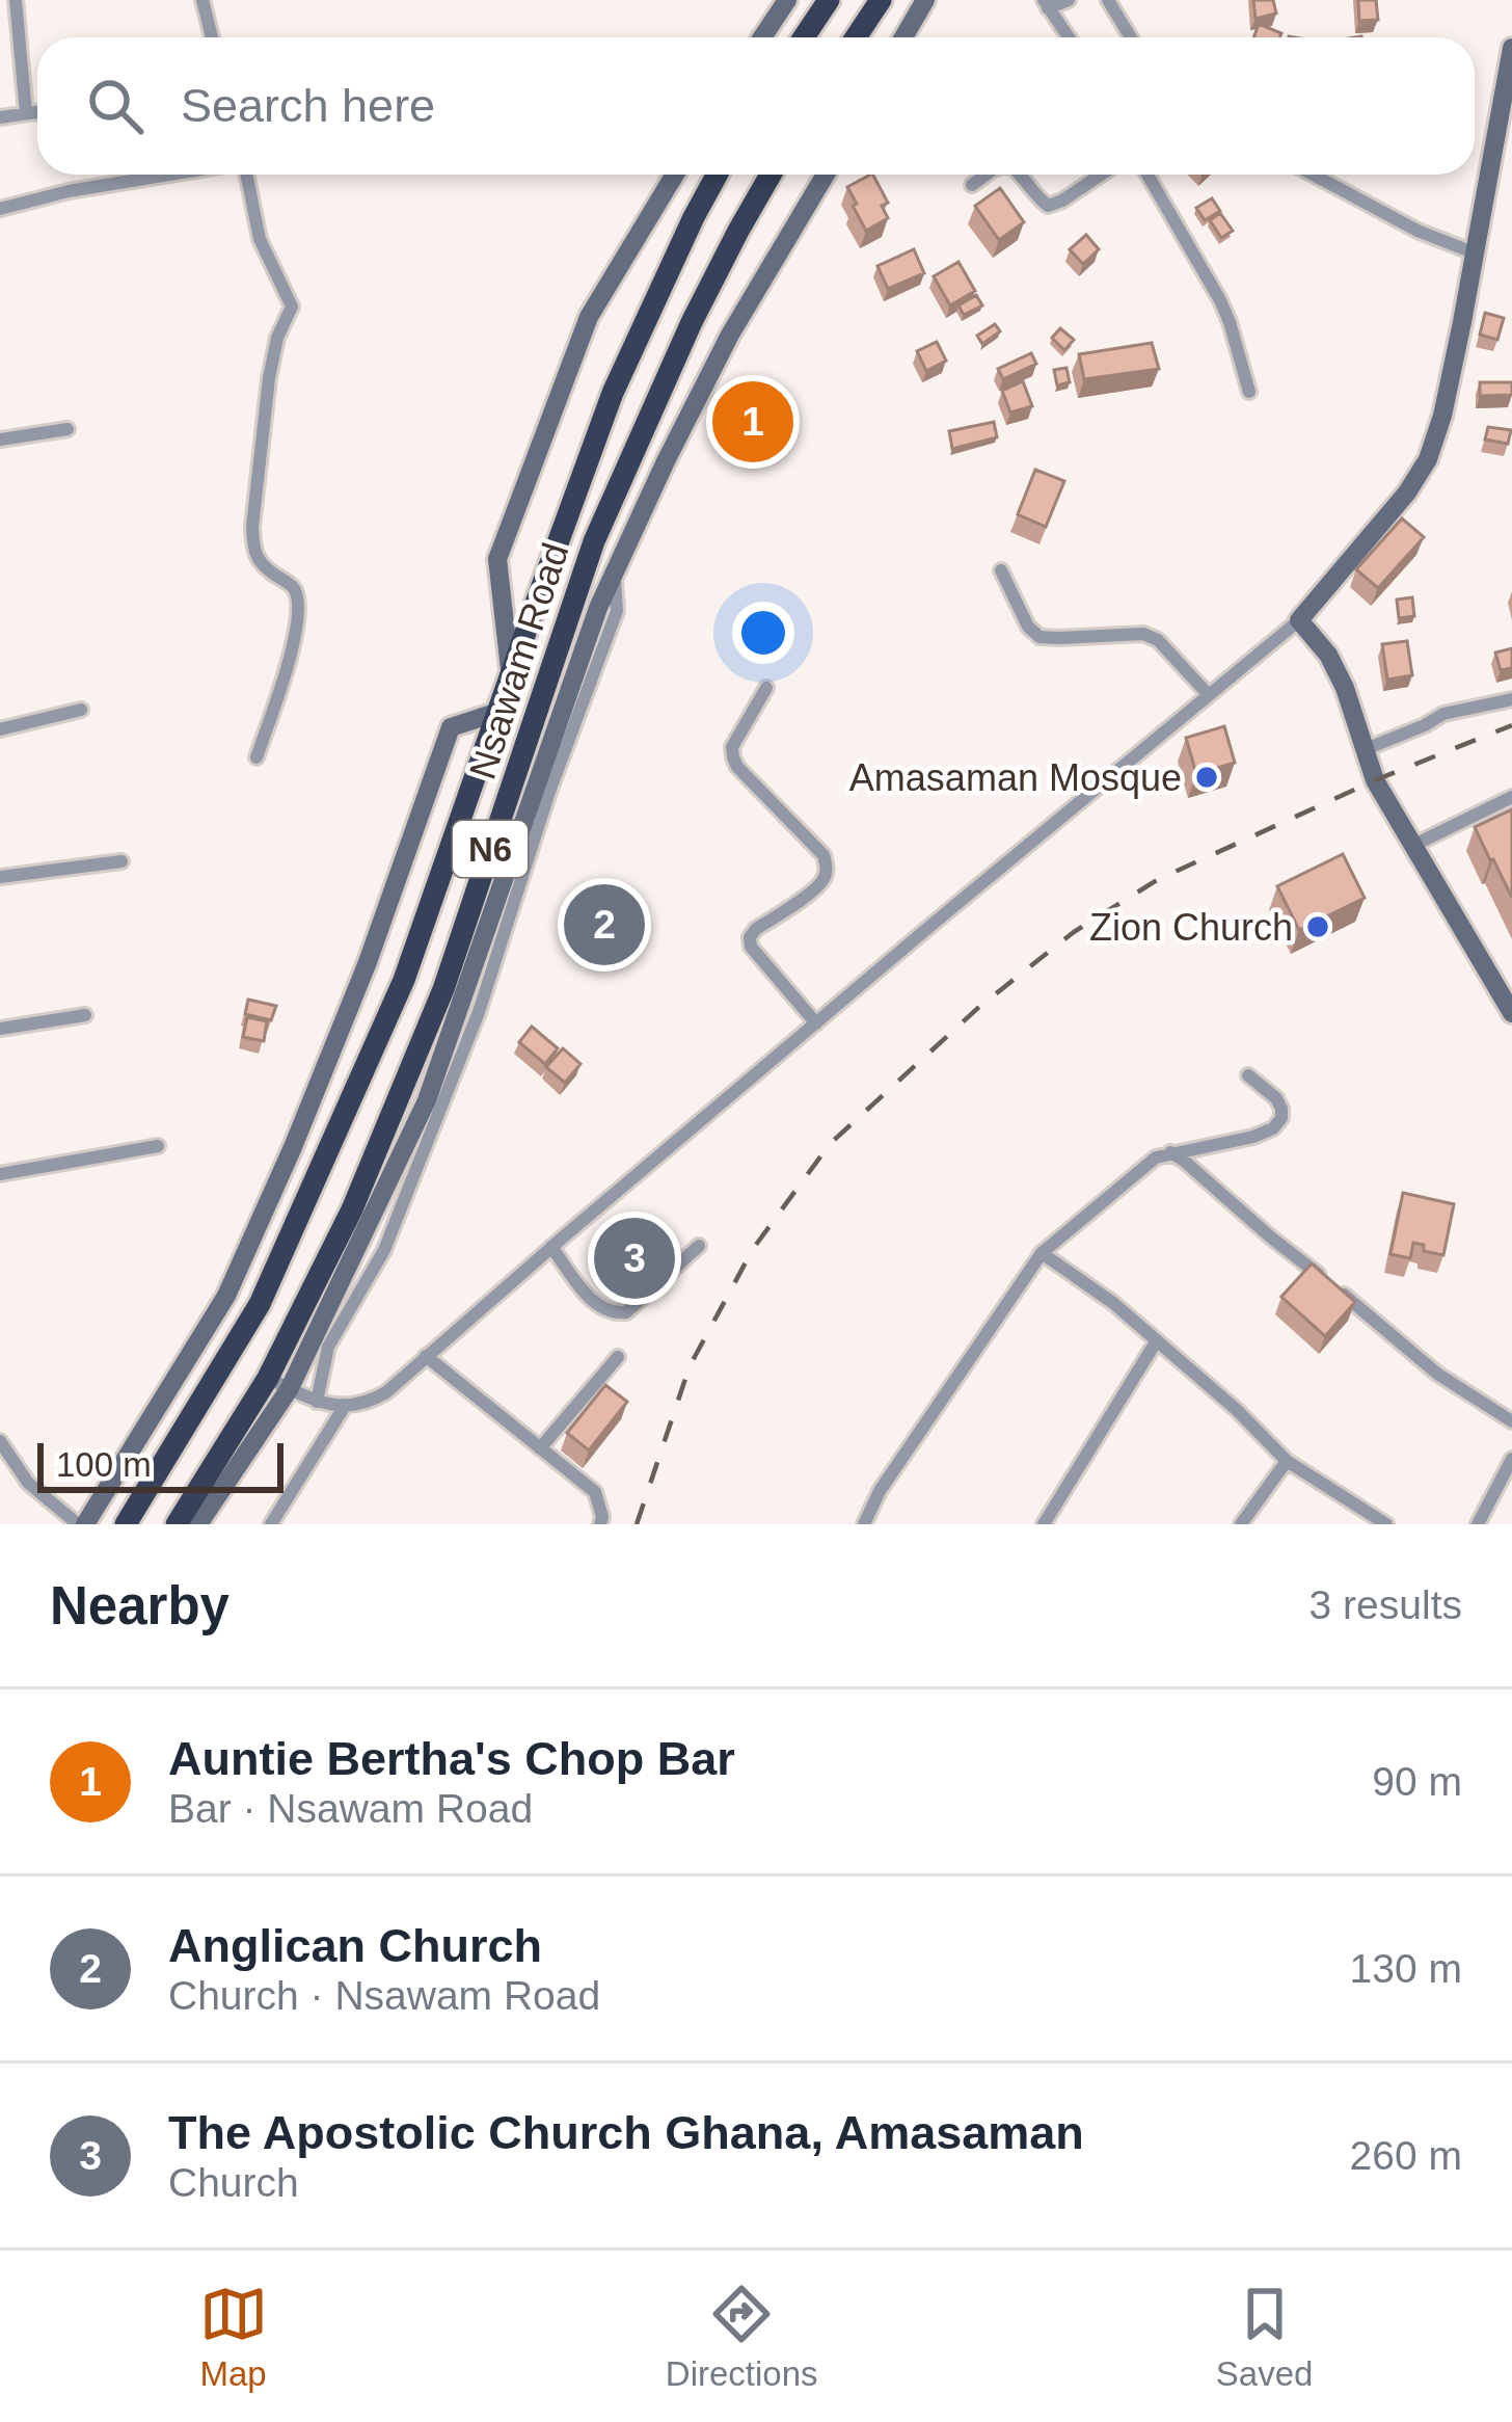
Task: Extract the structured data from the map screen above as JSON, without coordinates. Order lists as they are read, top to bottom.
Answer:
{
  "streets": {
    "highway": ["Nsawam Road", "N6"]
  },
  "places": ["Amasaman Mosque", "Zion Church"],
  "scale_bar": "100 m",
  "page": {
    "search": "Search here",
    "pins": ["1", "2", "3"],
    "scale": "100 m",
    "heading": ["Nearby", "3 results"],
    "list": [
      {
        "mark": "1",
        "name": "Auntie Bertha's Chop Bar",
        "note": "Bar · Nsawam Road",
        "value": "90 m"
      },
      {
        "mark": "2",
        "name": "Anglican Church",
        "note": "Church · Nsawam Road",
        "value": "130 m"
      },
      {
        "mark": "3",
        "name": "The Apostolic Church Ghana, Amasaman",
        "note": "Church",
        "value": "260 m"
      }
    ],
    "nav": ["Map", "Directions", "Saved"]
  }
}
